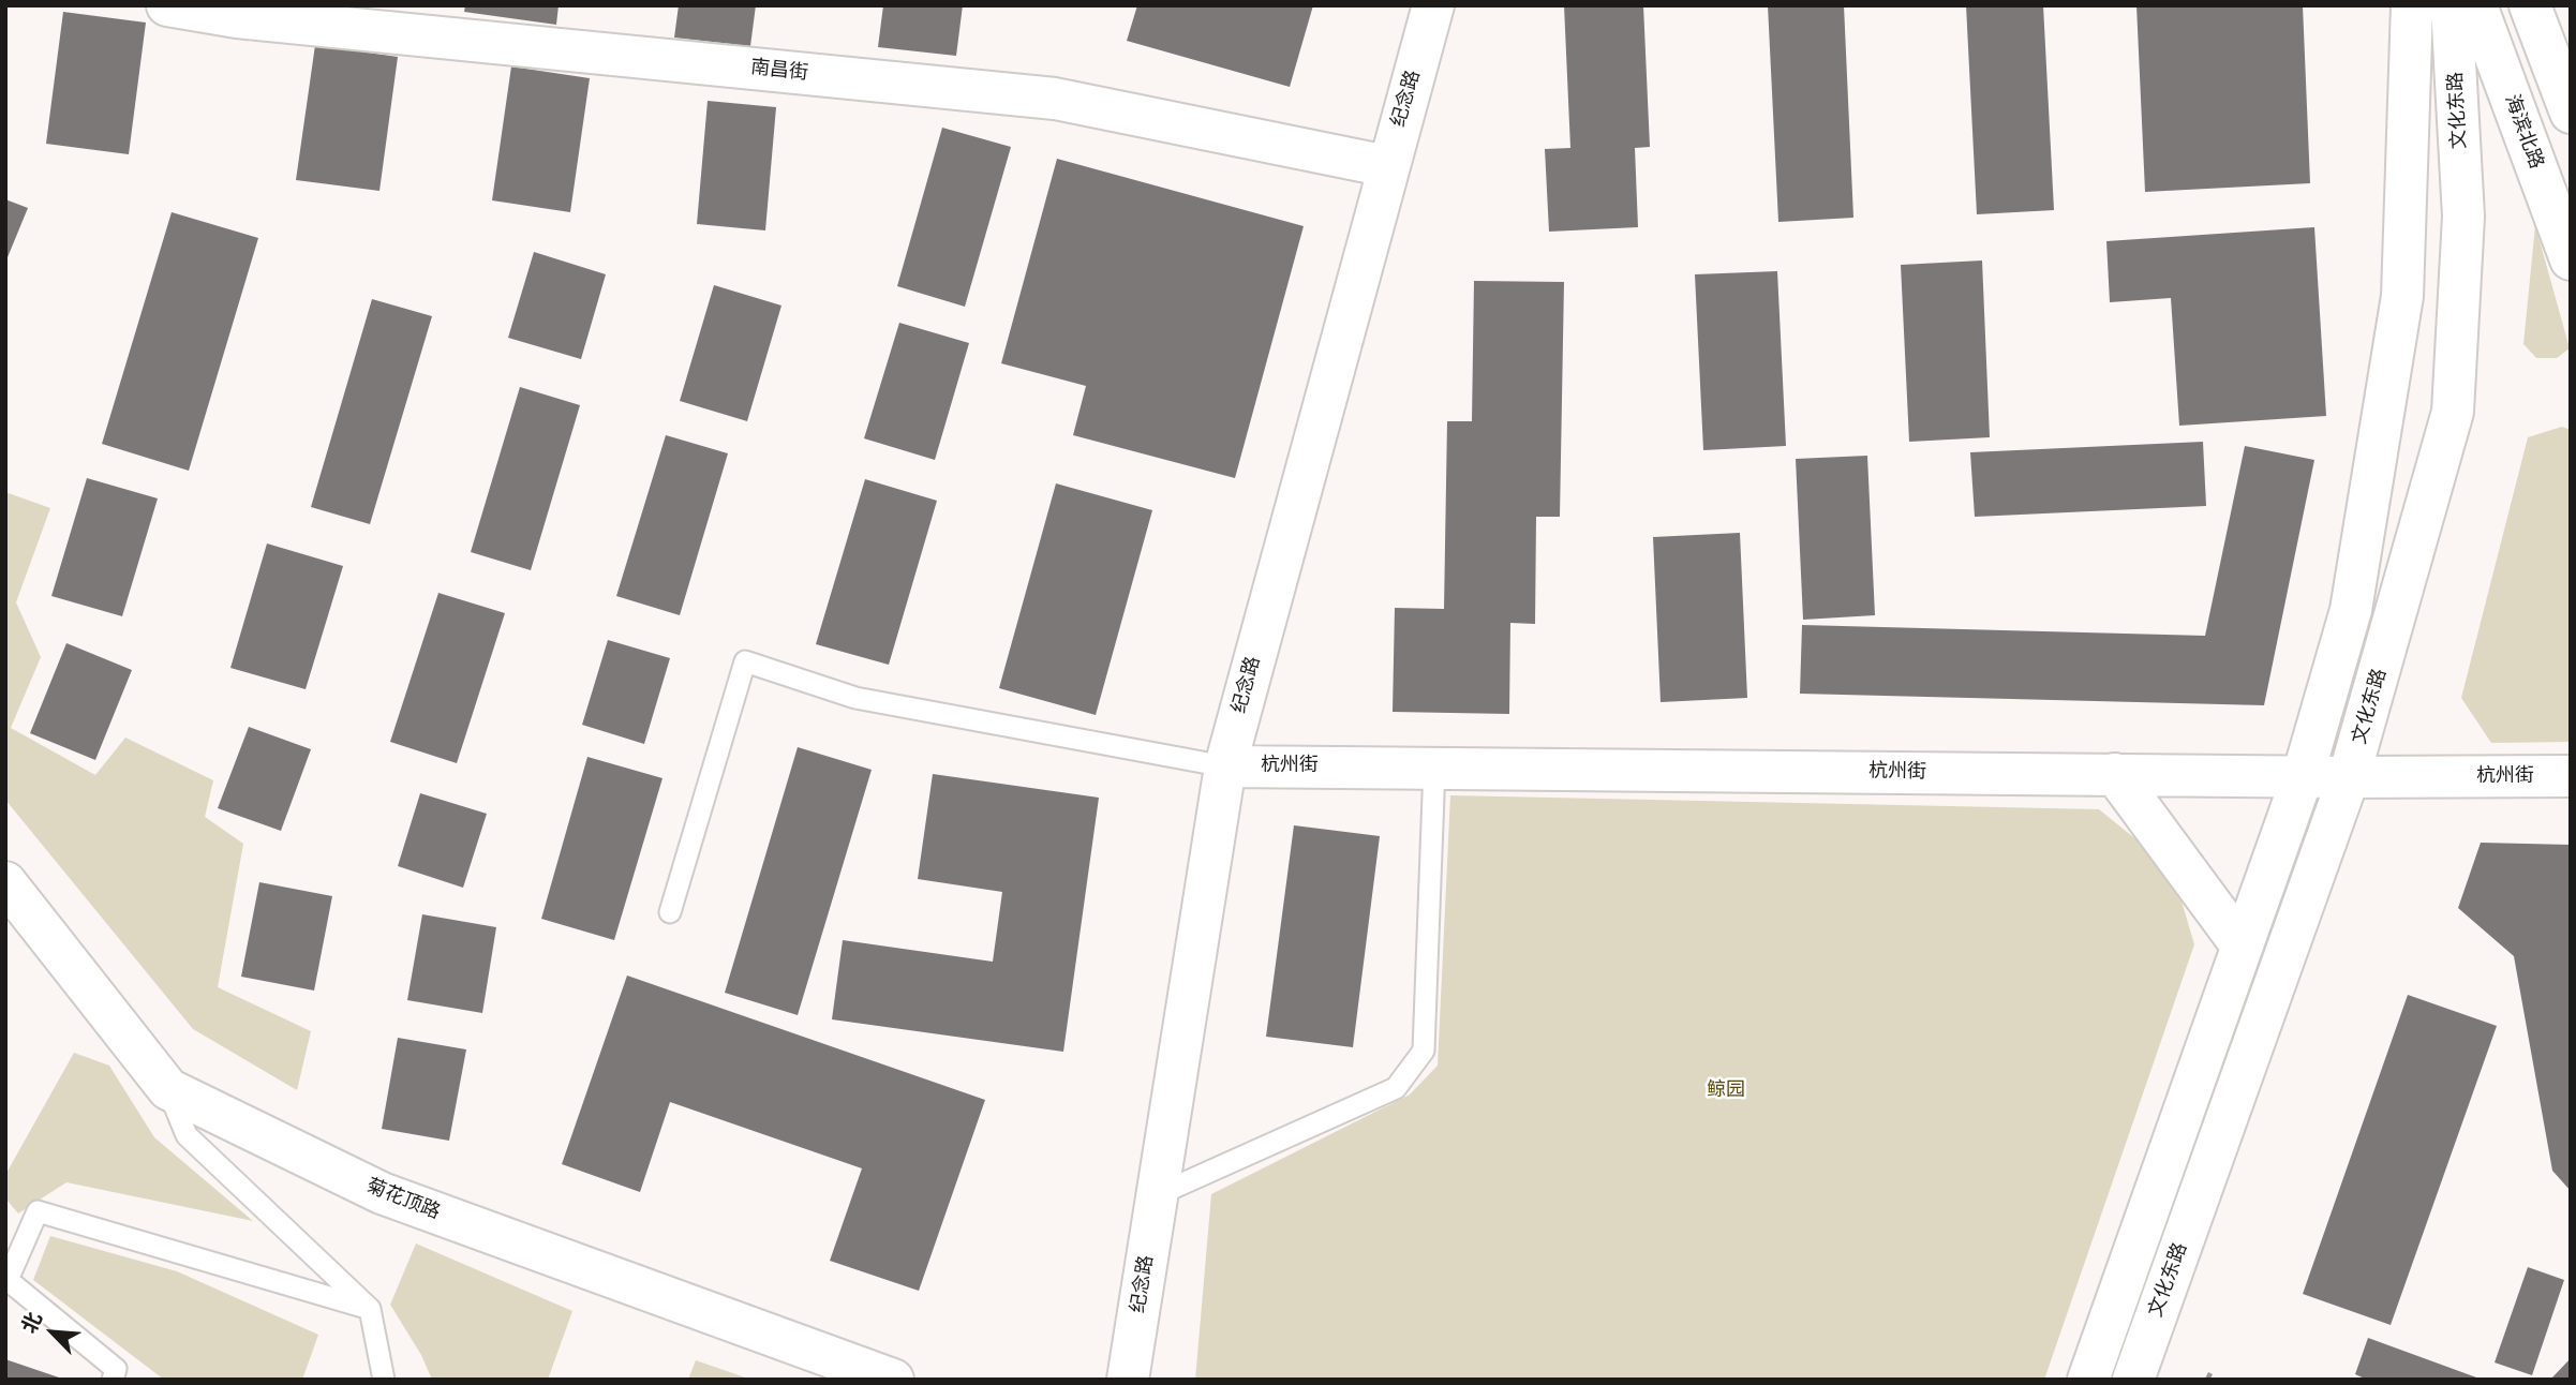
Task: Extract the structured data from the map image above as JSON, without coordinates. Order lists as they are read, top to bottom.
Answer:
{
  "streets": {
    "street": [
      "南昌街",
      "纪念路",
      "文化东路",
      "海滨北路",
      "杭州街",
      "菊花顶路"
    ]
  },
  "crossings": [
    ["南昌街", "纪念路"],
    ["纪念路", "杭州街"],
    ["文化东路", "杭州街"]
  ],
  "parks": ["鲸园"],
  "north": "top left"
}
